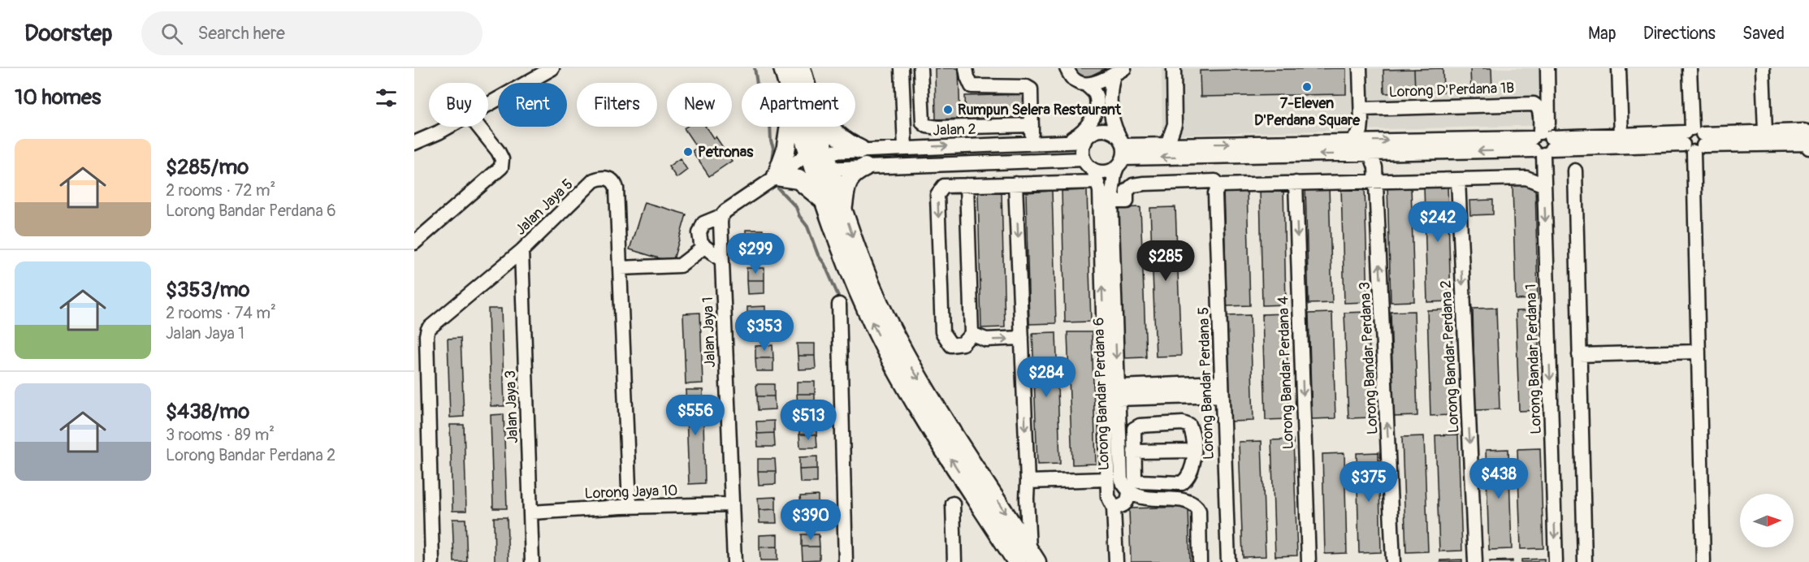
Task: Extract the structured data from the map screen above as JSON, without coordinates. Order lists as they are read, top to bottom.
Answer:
{
  "streets": {
    "street": [
      "Lorong D'Perdana 1B",
      "Jalan 2",
      "Jalan Jaya 5",
      "Jalan Jaya 1",
      "Lorong Bandar Perdana 2",
      "Lorong Bandar Perdana 3",
      "Lorong Bandar Perdana 1",
      "Lorong Bandar Perdana 4",
      "Lorong Bandar Perdana 5",
      "Lorong Bandar Perdana 6",
      "Jalan Jaya 3",
      "Lorong Jaya 10"
    ]
  },
  "crossings": [
    ["Lorong D'Perdana 1B", "Lorong Bandar Perdana 1"],
    ["Jalan 2", "Lorong Bandar Perdana 6"],
    ["Jalan Jaya 5", "Jalan Jaya 3"],
    ["Jalan Jaya 5", "Lorong Jaya 10"],
    ["Jalan Jaya 1", "Lorong Jaya 10"],
    ["Jalan Jaya 3", "Lorong Jaya 10"]
  ],
  "one_way": ["Lorong Bandar Perdana 3", "Lorong Bandar Perdana 4"],
  "places": ["7-Eleven D'Perdana Square", "Rumpun Selera Restaurant", "Petronas"],
  "north": "right",
  "page": {
    "header": "Doorstep",
    "search": "Search here",
    "nav": ["Map", "Directions", "Saved"],
    "heading": "10 homes",
    "chip": [
      "Buy",
      "Rent",
      "Filters",
      "New",
      "Apartment"
    ],
    "list": [
      {
        "name": "$285/mo",
        "note": "2 rooms · 72 m² · Lorong Bandar Perdana 6"
      },
      {
        "name": "$353/mo",
        "note": "2 rooms · 74 m² · Jalan Jaya 1"
      },
      {
        "name": "$438/mo",
        "note": "3 rooms · 89 m² · Lorong Bandar Perdana 2"
      }
    ],
    "price": [
      "$242",
      "$299",
      "$285",
      "$353",
      "$284",
      "$556",
      "$513",
      "$438",
      "$375",
      "$390"
    ]
  }
}
